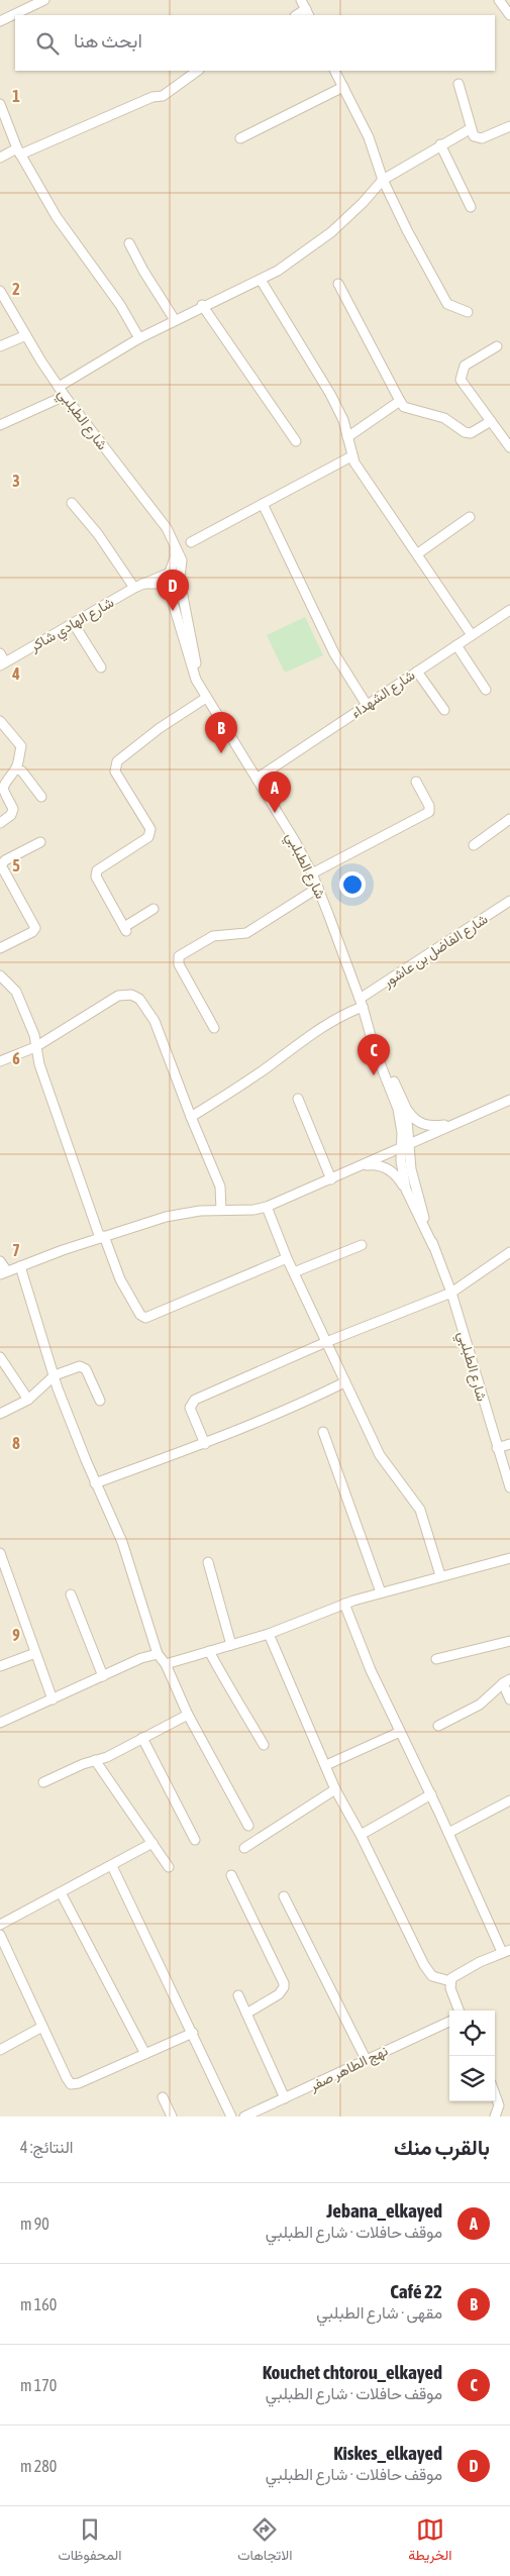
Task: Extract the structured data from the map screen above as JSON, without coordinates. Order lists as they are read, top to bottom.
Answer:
{
  "streets": {
    "street": [
      "شارع الطبلبي",
      "شارع الهادي شاكر",
      "شارع الشهداء",
      "شارع الفاضل بن عاشور",
      "نهج الطاهر صفر"
    ]
  },
  "crossings": [
    ["شارع الطبلبي", "شارع الهادي شاكر"],
    ["شارع الطبلبي", "شارع الشهداء"],
    ["شارع الطبلبي", "شارع الفاضل بن عاشور"]
  ],
  "page": {
    "search": "ابحث هنا",
    "pins": [
      "D",
      "B",
      "A",
      "C"
    ],
    "heading": ["بالقرب منك", "النتائج: 4"],
    "list": [
      {
        "mark": "A",
        "name": "Jebana_elkayed",
        "note": "موقف حافلات · شارع الطبلبي",
        "value": "90 m"
      },
      {
        "mark": "B",
        "name": "Café 22",
        "note": "مقهى · شارع الطبلبي",
        "value": "160 m"
      },
      {
        "mark": "C",
        "name": "Kouchet chtorou_elkayed",
        "note": "موقف حافلات · شارع الطبلبي",
        "value": "170 m"
      },
      {
        "mark": "D",
        "name": "Kiskes_elkayed",
        "note": "موقف حافلات · شارع الطبلبي",
        "value": "280 m"
      }
    ],
    "nav": ["الخريطة", "الاتجاهات", "المحفوظات"]
  },
  "grid": {
    "rows": [
      "1",
      "2",
      "3",
      "4",
      "5",
      "6",
      "7",
      "8",
      "9"
    ]
  }
}
